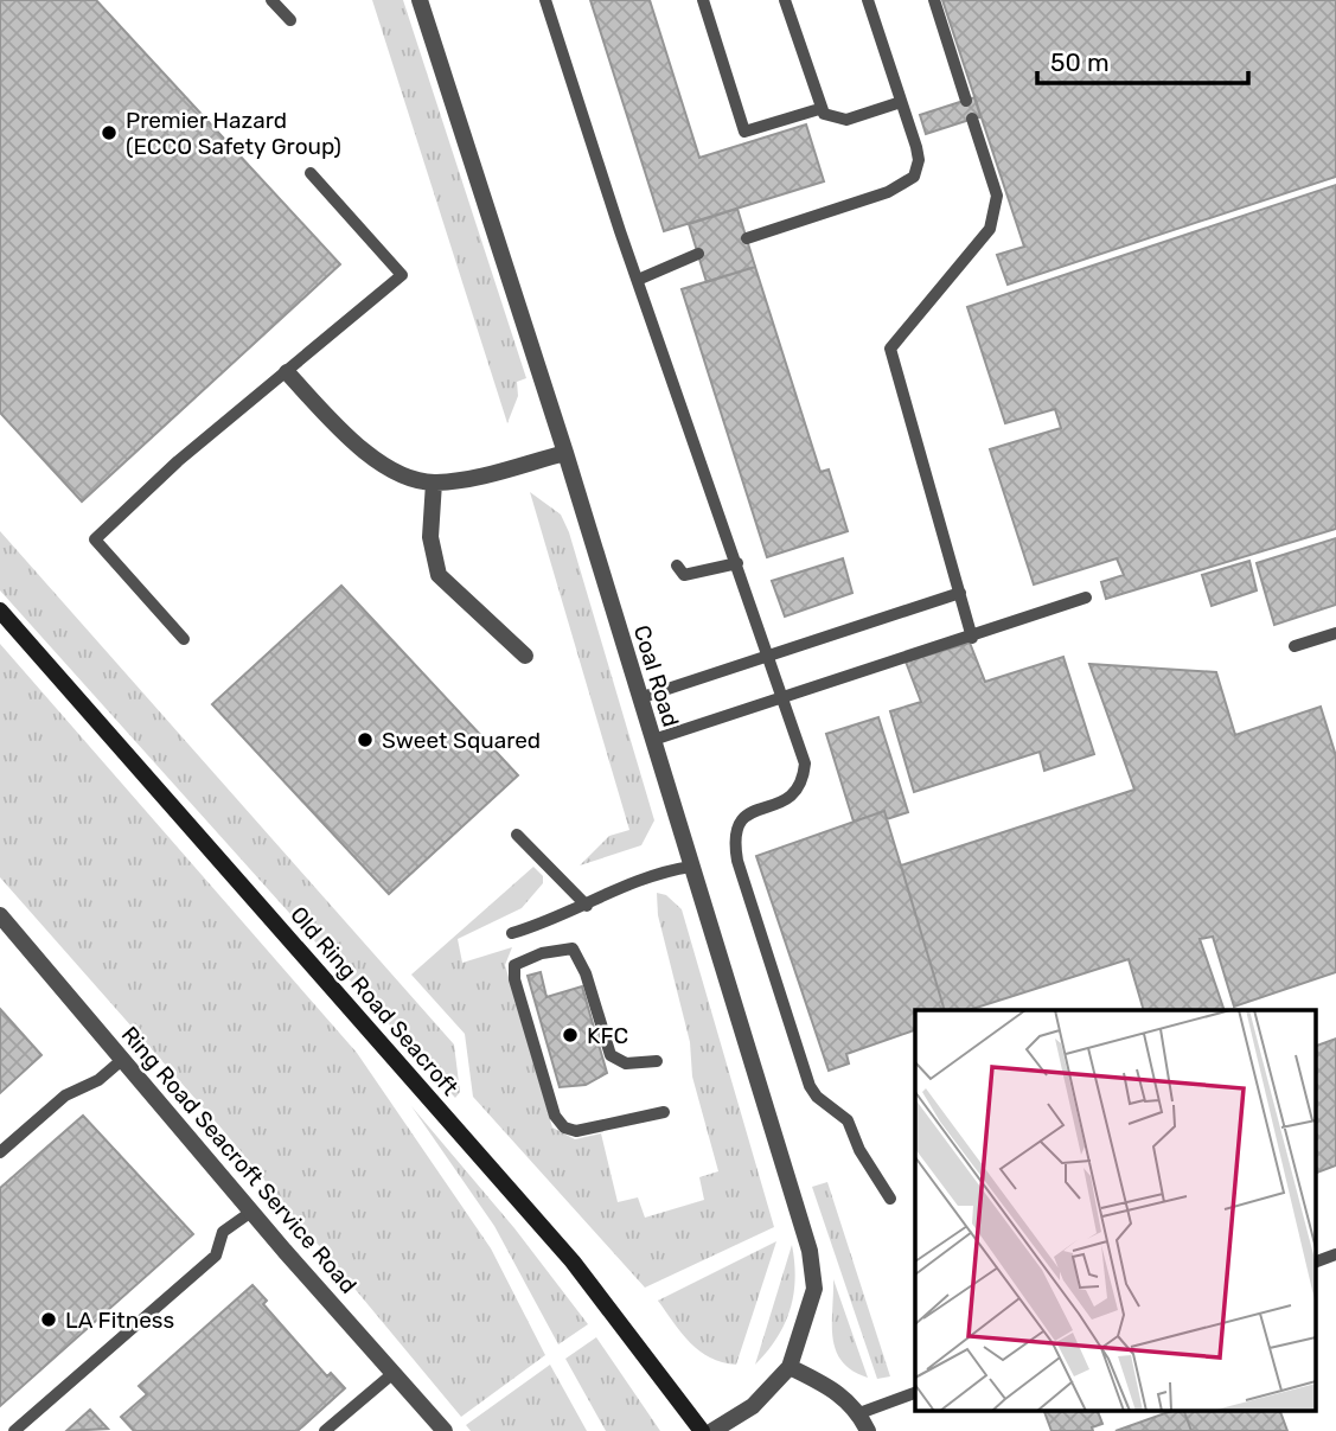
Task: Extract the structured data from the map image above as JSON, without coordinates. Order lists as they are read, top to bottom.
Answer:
{
  "streets": {
    "main road": ["Old Ring Road Seacroft"],
    "street": ["Coal Road", "Ring Road Seacroft Service Road"]
  },
  "places": [
    "Premier Hazard (ECCO Safety Group)",
    "Sweet Squared",
    "KFC",
    "LA Fitness"
  ],
  "scale_bar": "50 m"
}
